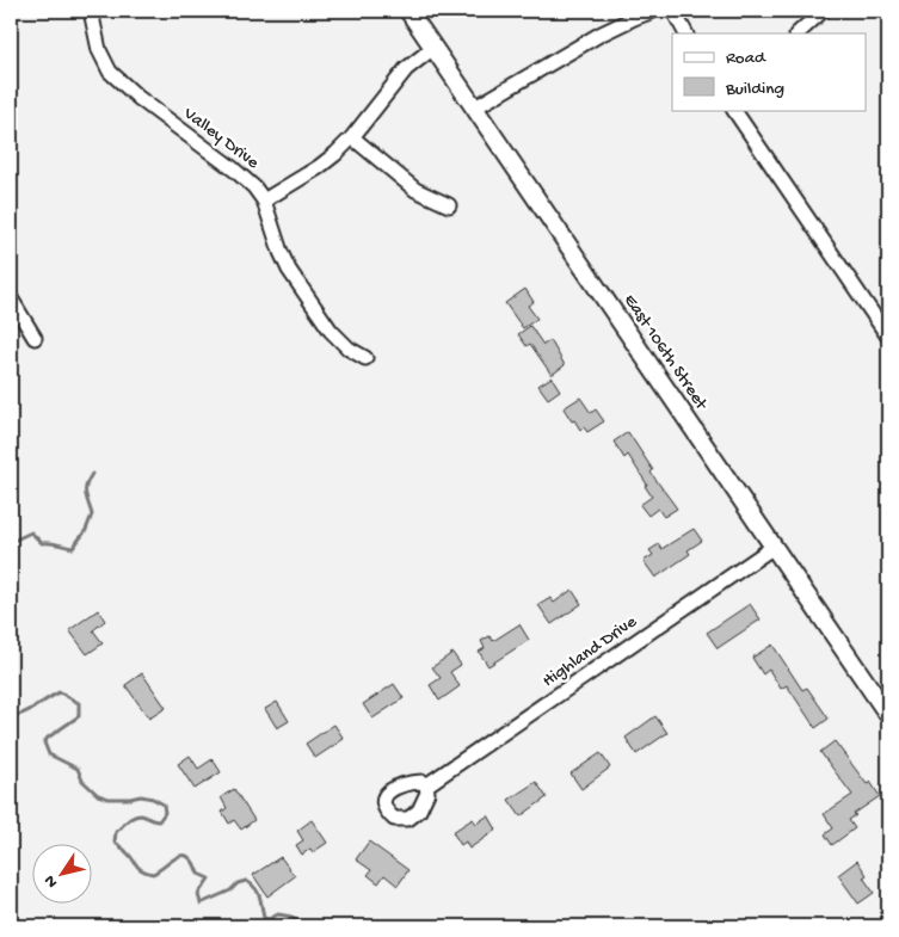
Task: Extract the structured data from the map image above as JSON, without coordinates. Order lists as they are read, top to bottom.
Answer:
{
  "streets": {
    "street": ["Valley Drive", "East 106th Street", "Highland Drive"]
  },
  "crossings": [
    ["East 106th Street", "Highland Drive"]
  ],
  "legend": ["Road", "Building"],
  "north": "bottom left"
}
